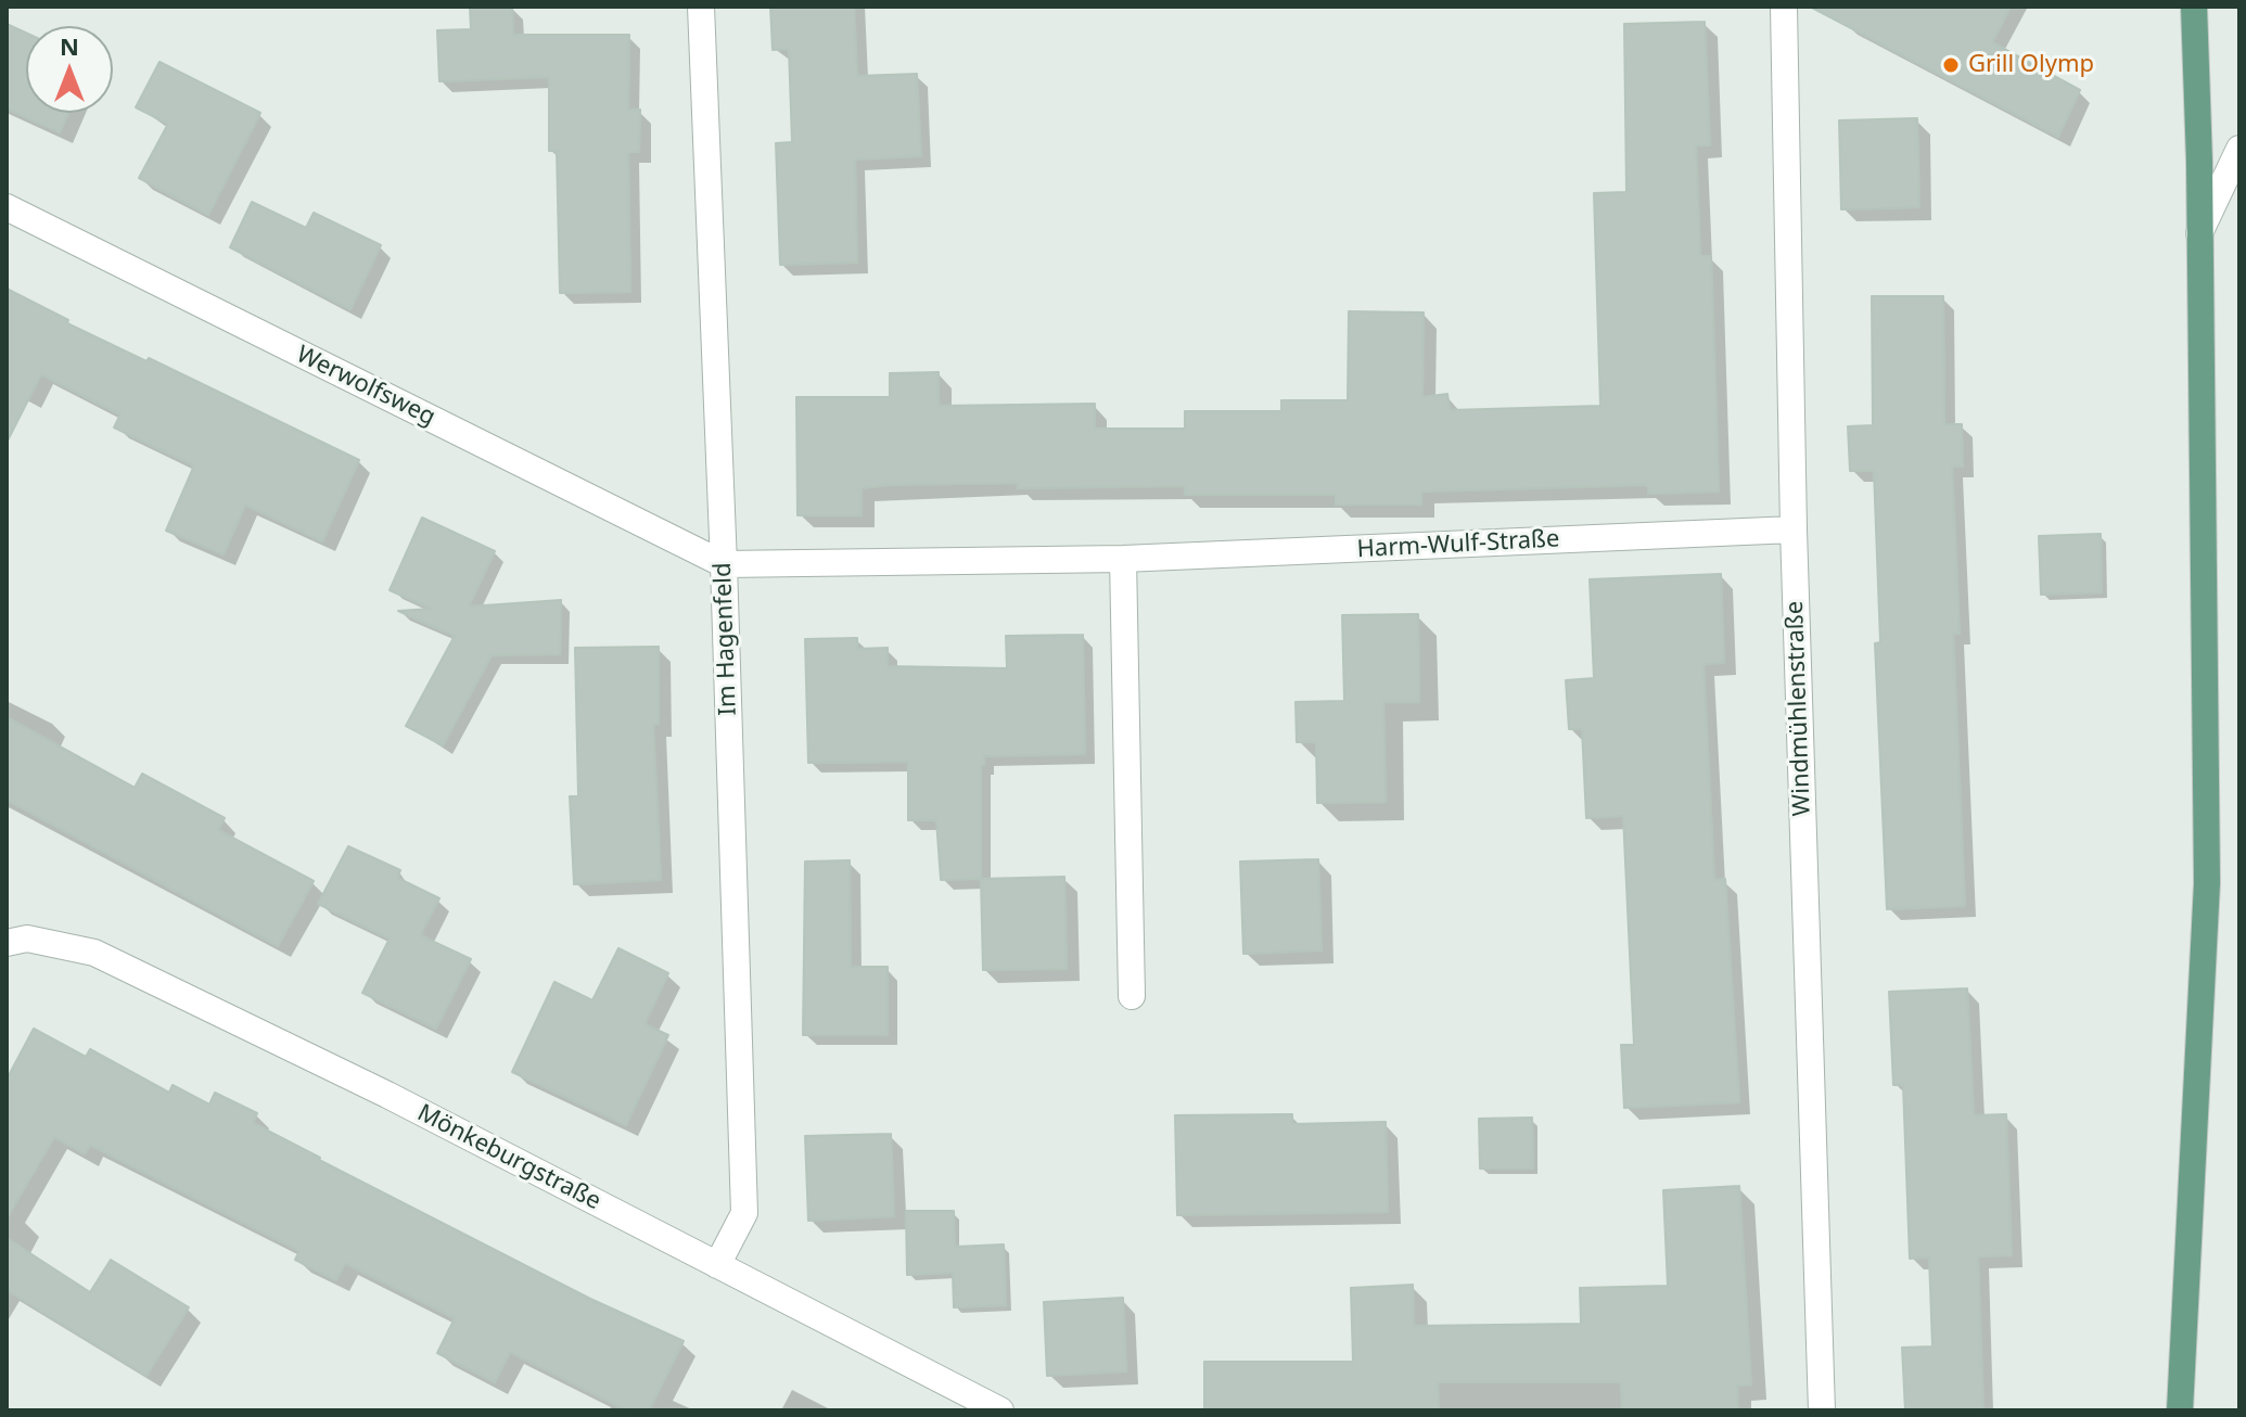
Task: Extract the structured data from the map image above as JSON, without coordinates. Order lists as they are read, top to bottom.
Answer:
{
  "streets": {
    "street": [
      "Werwolfsweg",
      "Harm-Wulf-Straße",
      "Im Hagenfeld",
      "Windmühlenstraße",
      "Mönkeburgstraße"
    ]
  },
  "crossings": [
    ["Werwolfsweg", "Harm-Wulf-Straße"],
    ["Werwolfsweg", "Im Hagenfeld"],
    ["Harm-Wulf-Straße", "Im Hagenfeld"],
    ["Harm-Wulf-Straße", "Windmühlenstraße"],
    ["Im Hagenfeld", "Mönkeburgstraße"]
  ],
  "places": ["Grill Olymp"],
  "north": "top"
}
